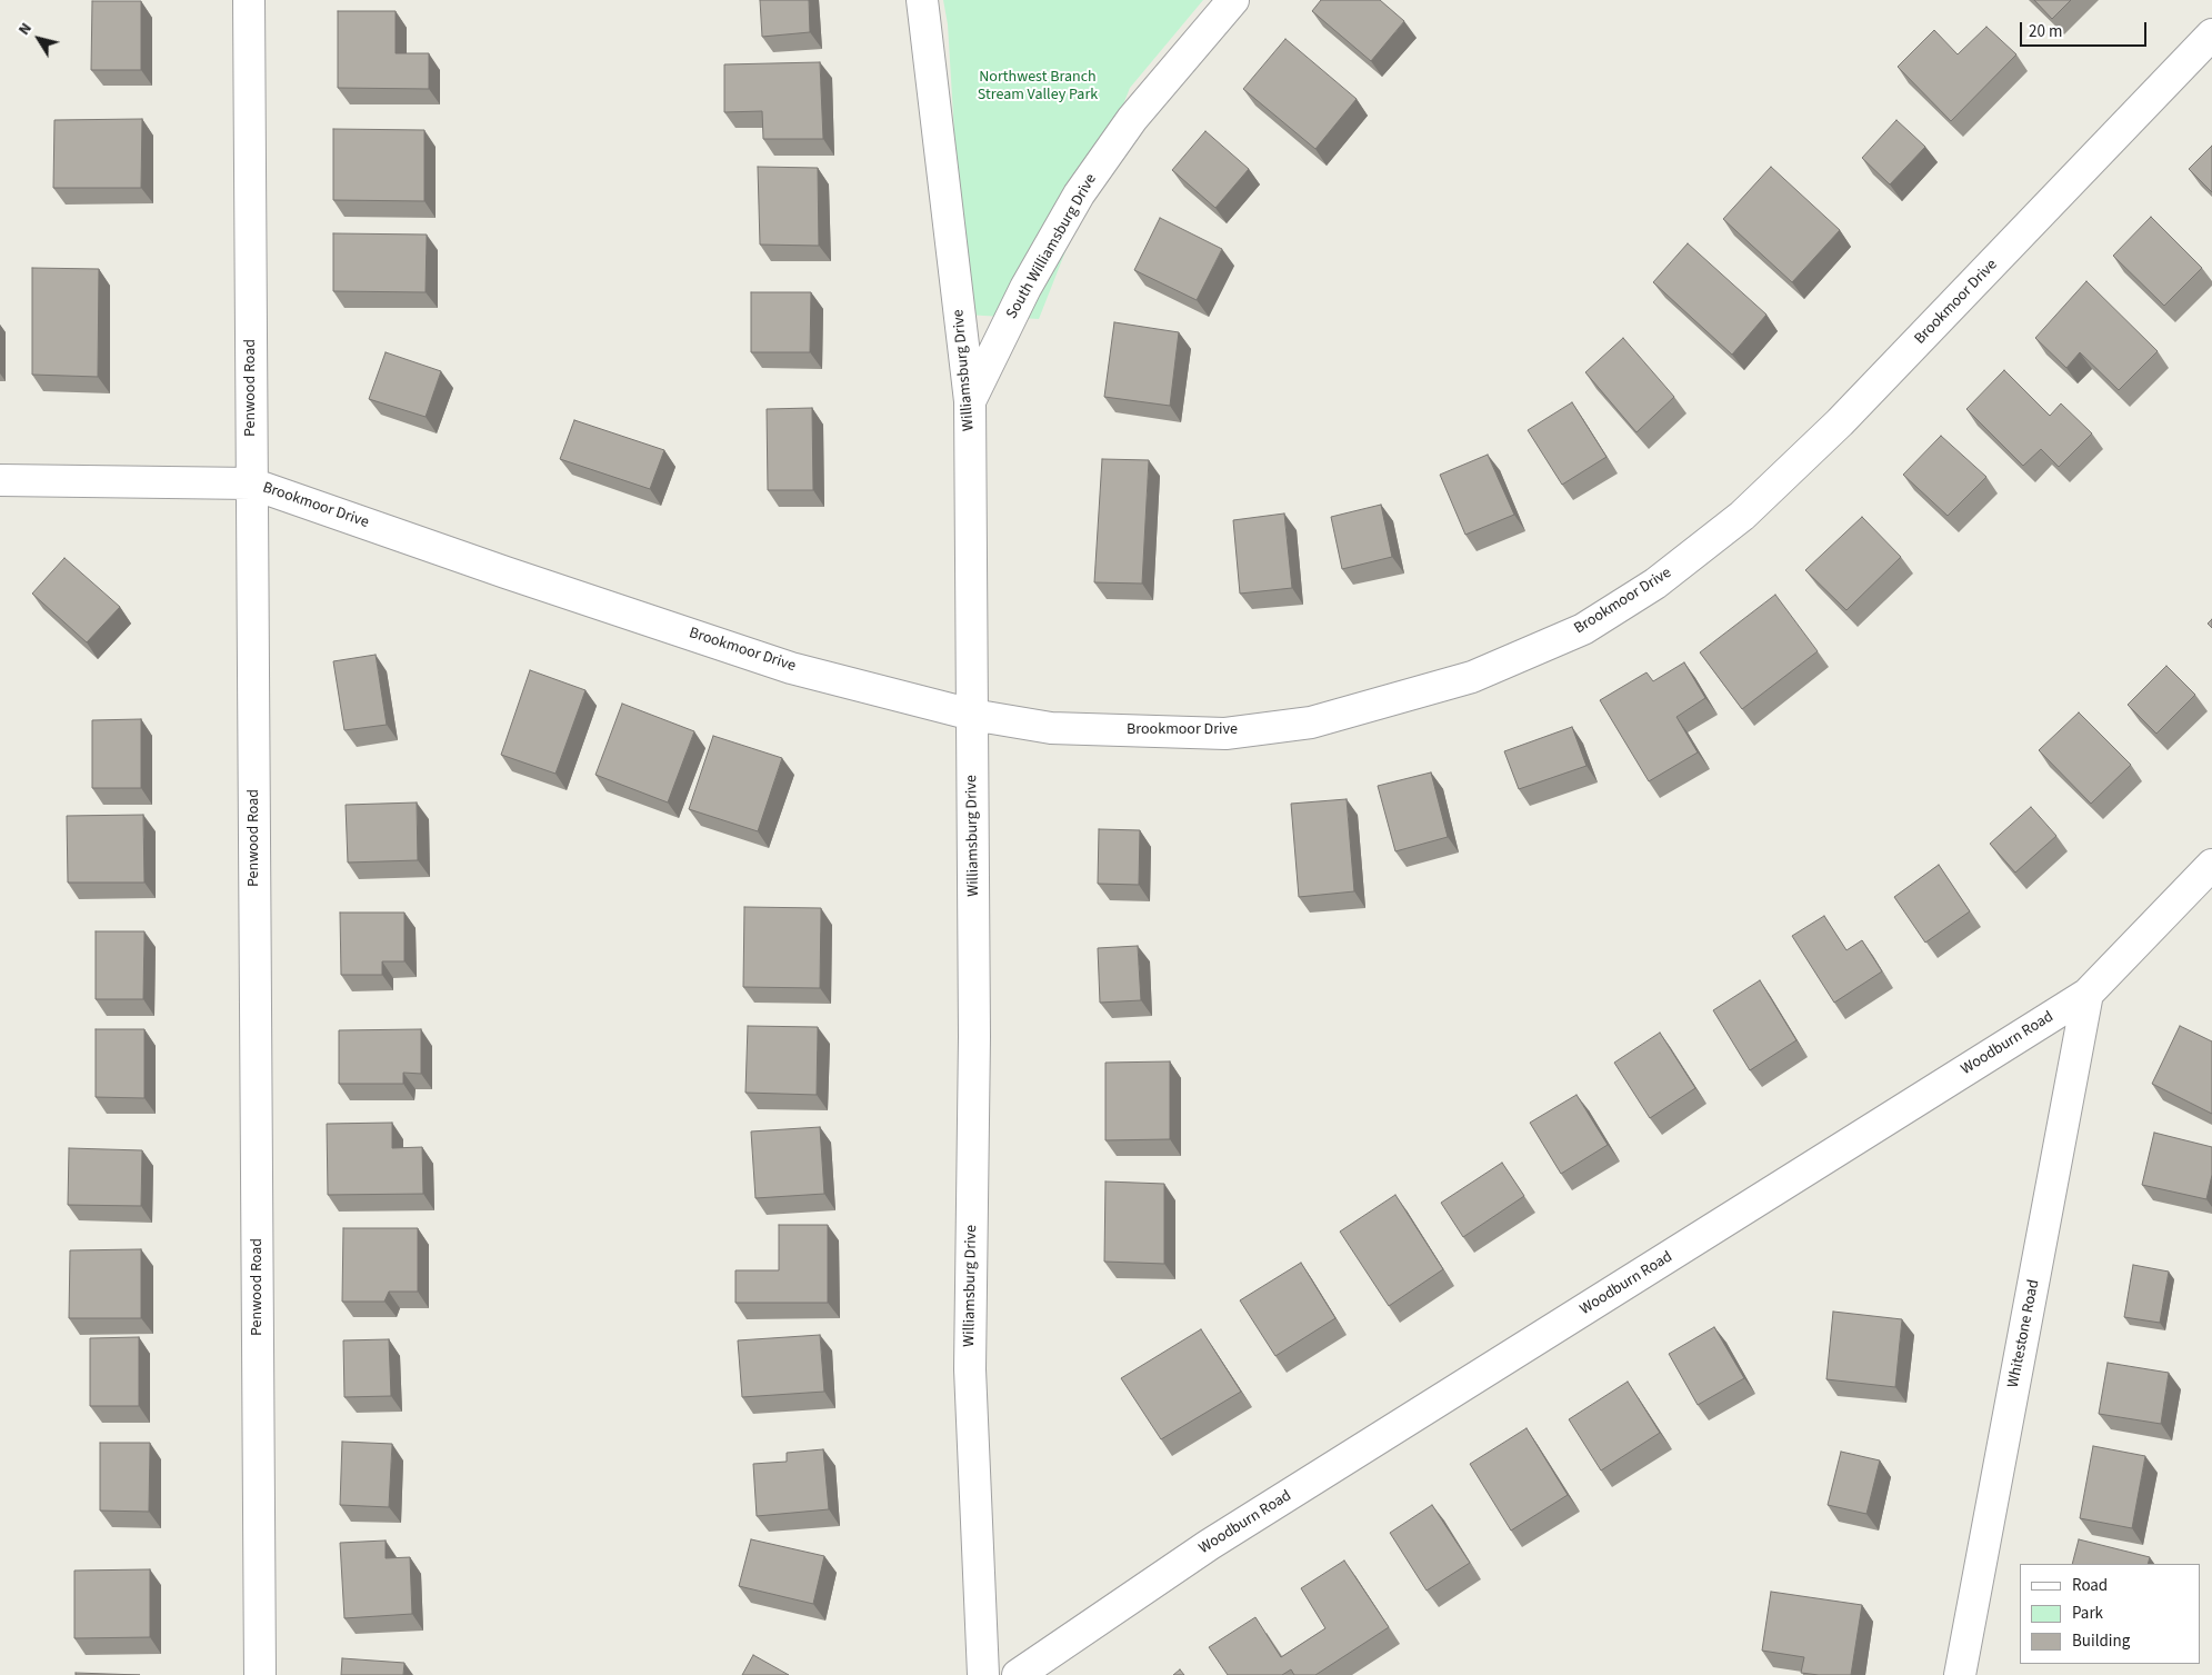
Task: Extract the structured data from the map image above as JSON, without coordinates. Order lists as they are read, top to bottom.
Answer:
{
  "streets": {
    "street": [
      "South Williamsburg Drive",
      "Brookmoor Drive",
      "Williamsburg Drive",
      "Penwood Road",
      "Woodburn Road",
      "Whitestone Road"
    ]
  },
  "crossings": [
    ["South Williamsburg Drive", "Williamsburg Drive"],
    ["Brookmoor Drive", "Williamsburg Drive"],
    ["Brookmoor Drive", "Penwood Road"],
    ["Woodburn Road", "Whitestone Road"]
  ],
  "parks": ["Northwest Branch Stream Valley Park"],
  "legend": ["Road", "Park", "Building"],
  "scale_bar": "20 m",
  "north": "top left"
}
